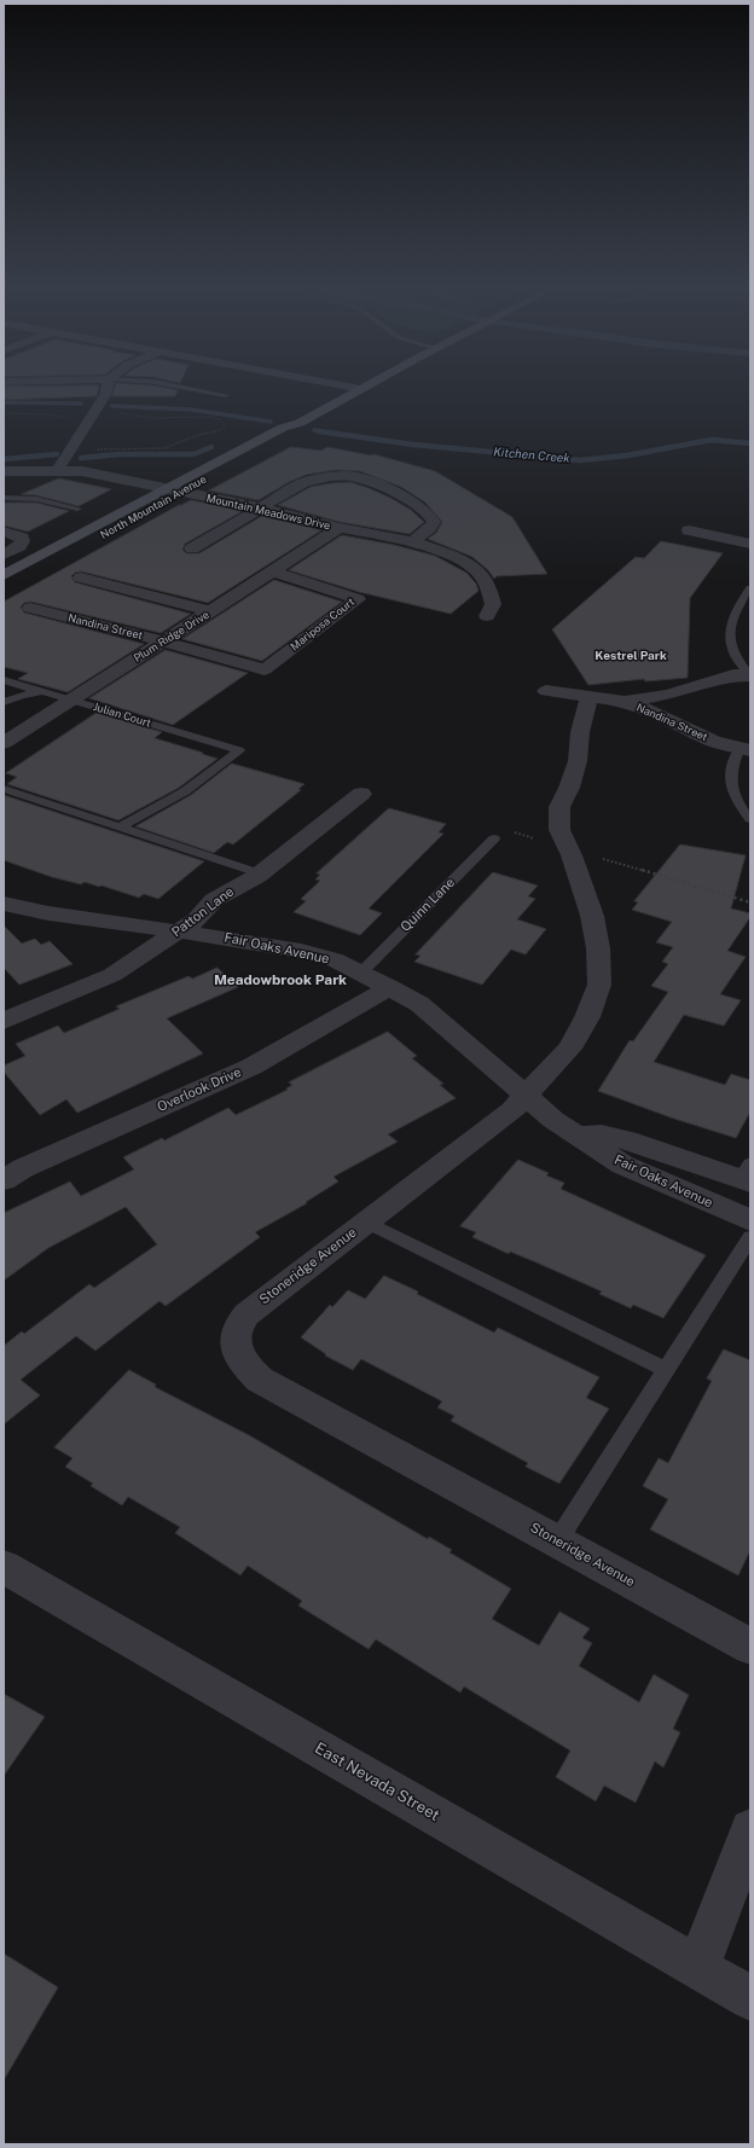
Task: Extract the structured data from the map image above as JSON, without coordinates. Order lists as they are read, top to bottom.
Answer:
{
  "streets": {
    "street": [
      "North Mountain Avenue",
      "Mountain Meadows Drive",
      "Mariposa Court",
      "Nandina Street",
      "Plum Ridge Drive",
      "Patton Lane",
      "Fair Oaks Avenue",
      "Overlook Drive",
      "Stoneridge Avenue",
      "East Nevada Street"
    ],
    "lane": ["Julian Court", "Quinn Lane"]
  },
  "crossings": [
    ["North Mountain Avenue", "Mountain Meadows Drive"],
    ["Mountain Meadows Drive", "Plum Ridge Drive"],
    ["Mariposa Court", "Nandina Street"],
    ["Mariposa Court", "Plum Ridge Drive"],
    ["Nandina Street", "Plum Ridge Drive"],
    ["Nandina Street", "Stoneridge Avenue"],
    ["Plum Ridge Drive", "Julian Court"],
    ["Quinn Lane", "Fair Oaks Avenue"],
    ["Patton Lane", "Fair Oaks Avenue"],
    ["Fair Oaks Avenue", "Overlook Drive"],
    ["Fair Oaks Avenue", "Stoneridge Avenue"]
  ],
  "districts": ["Kestrel Park", "Meadowbrook Park"],
  "water": ["Kitchen Creek"]
}
